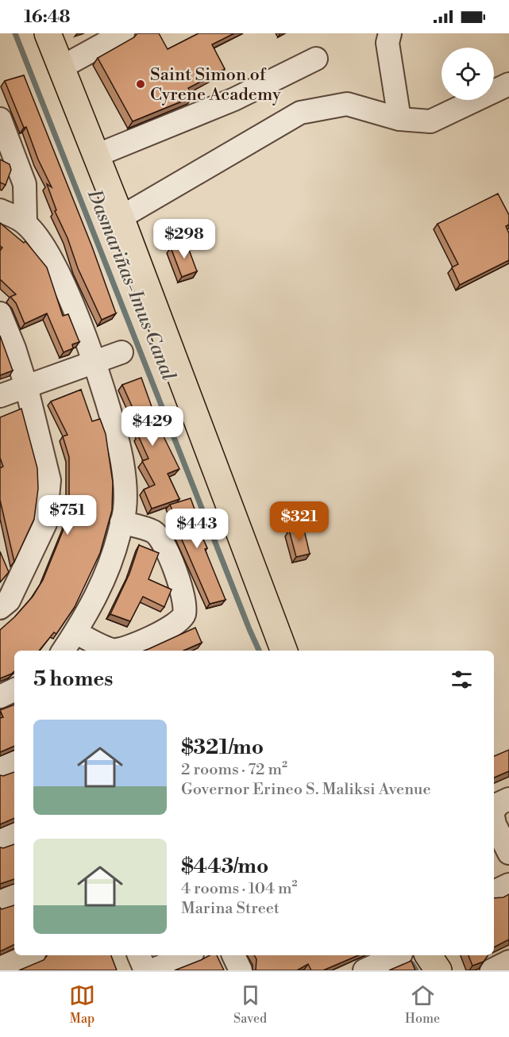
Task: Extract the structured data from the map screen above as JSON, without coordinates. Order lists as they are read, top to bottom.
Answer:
{
  "water": ["Dasmariñas-Imus Canal"],
  "places": ["Saint Simon of Cyrene Academy"],
  "page": {
    "status": "16:48",
    "price": [
      "$298",
      "$429",
      "$751",
      "$321",
      "$443"
    ],
    "heading": "5 homes",
    "list": [
      {
        "name": "$321/mo",
        "note": "2 rooms · 72 m² · Governor Erineo S. Maliksi Avenue"
      },
      {
        "name": "$443/mo",
        "note": "4 rooms · 104 m² · Marina Street"
      }
    ],
    "tabs": ["Map", "Saved", "Home"]
  }
}
